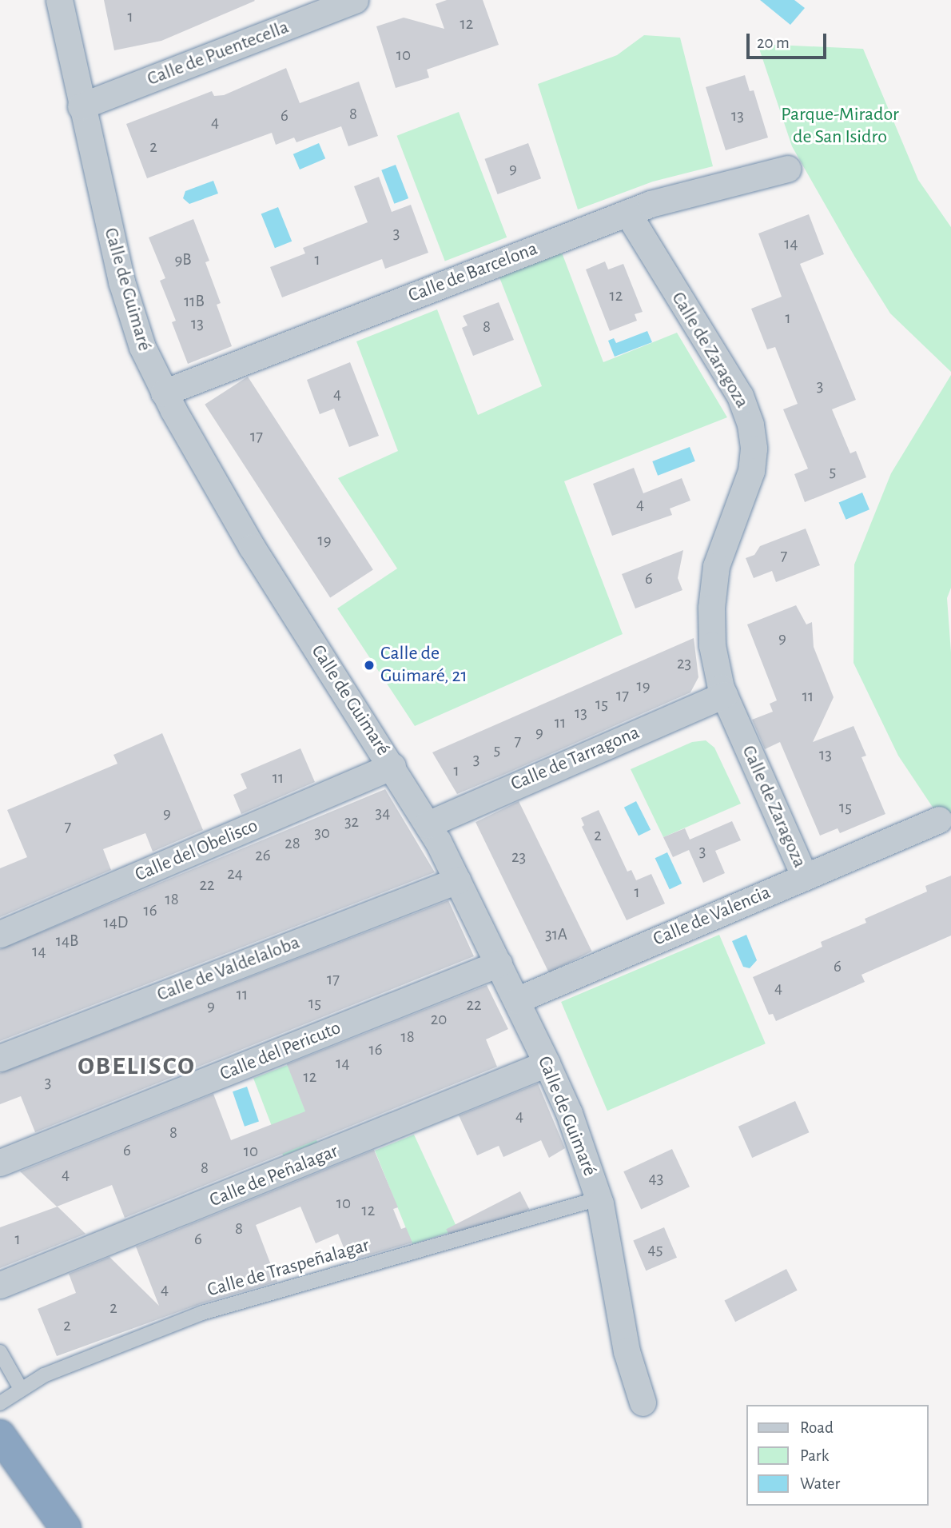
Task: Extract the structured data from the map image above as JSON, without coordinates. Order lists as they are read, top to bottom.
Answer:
{
  "streets": {
    "street": [
      "Calle de Puentecella",
      "Calle de Barcelona",
      "Calle de Guimaré",
      "Calle de Zaragoza",
      "Calle de Tarragona",
      "Calle del Obelisco",
      "Calle de Valencia",
      "Calle de Valdelaloba",
      "Calle del Pericuto",
      "Calle de Peñalagar"
    ],
    "lane": ["Calle de Traspeñalagar"]
  },
  "crossings": [
    ["Calle de Puentecella", "Calle de Guimaré"],
    ["Calle de Barcelona", "Calle de Guimaré"],
    ["Calle de Barcelona", "Calle de Zaragoza"],
    ["Calle de Guimaré", "Calle de Tarragona"],
    ["Calle de Guimaré", "Calle del Obelisco"],
    ["Calle de Guimaré", "Calle de Valencia"],
    ["Calle de Guimaré", "Calle de Valdelaloba"],
    ["Calle de Guimaré", "Calle del Pericuto"],
    ["Calle de Guimaré", "Calle de Peñalagar"],
    ["Calle de Guimaré", "Calle de Traspeñalagar"],
    ["Calle de Zaragoza", "Calle de Tarragona"],
    ["Calle de Zaragoza", "Calle de Valencia"]
  ],
  "districts": ["OBELISCO"],
  "parks": ["Parque-Mirador de San Isidro"],
  "places": ["Calle de Guimaré, 21"],
  "house_numbers": [
    "1",
    "12",
    "10",
    "8",
    "6",
    "13",
    "4",
    "2",
    "9",
    "3",
    "14",
    "9B",
    "1",
    "12",
    "11B",
    "1",
    "13",
    "8",
    "3",
    "4",
    "17",
    "5",
    "4",
    "19",
    "7",
    "6",
    "9",
    "23",
    "19",
    "17",
    "11",
    "15",
    "13",
    "11",
    "9",
    "7",
    "5",
    "13",
    "3",
    "1",
    "11",
    "15",
    "9",
    "34",
    "32",
    "7",
    "30",
    "2",
    "28",
    "3",
    "26",
    "23",
    "24",
    "22",
    "1",
    "18",
    "16",
    "14D",
    "31A",
    "14B",
    "14",
    "6",
    "17",
    "4",
    "11",
    "15",
    "22",
    "9",
    "20",
    "18",
    "16",
    "14",
    "12",
    "3",
    "4",
    "8",
    "6",
    "10",
    "8",
    "4",
    "43",
    "10",
    "12",
    "8",
    "1",
    "6",
    "45",
    "4",
    "2",
    "2"
  ],
  "legend": ["Road", "Park", "Water"],
  "scale_bar": "20 m"
}
